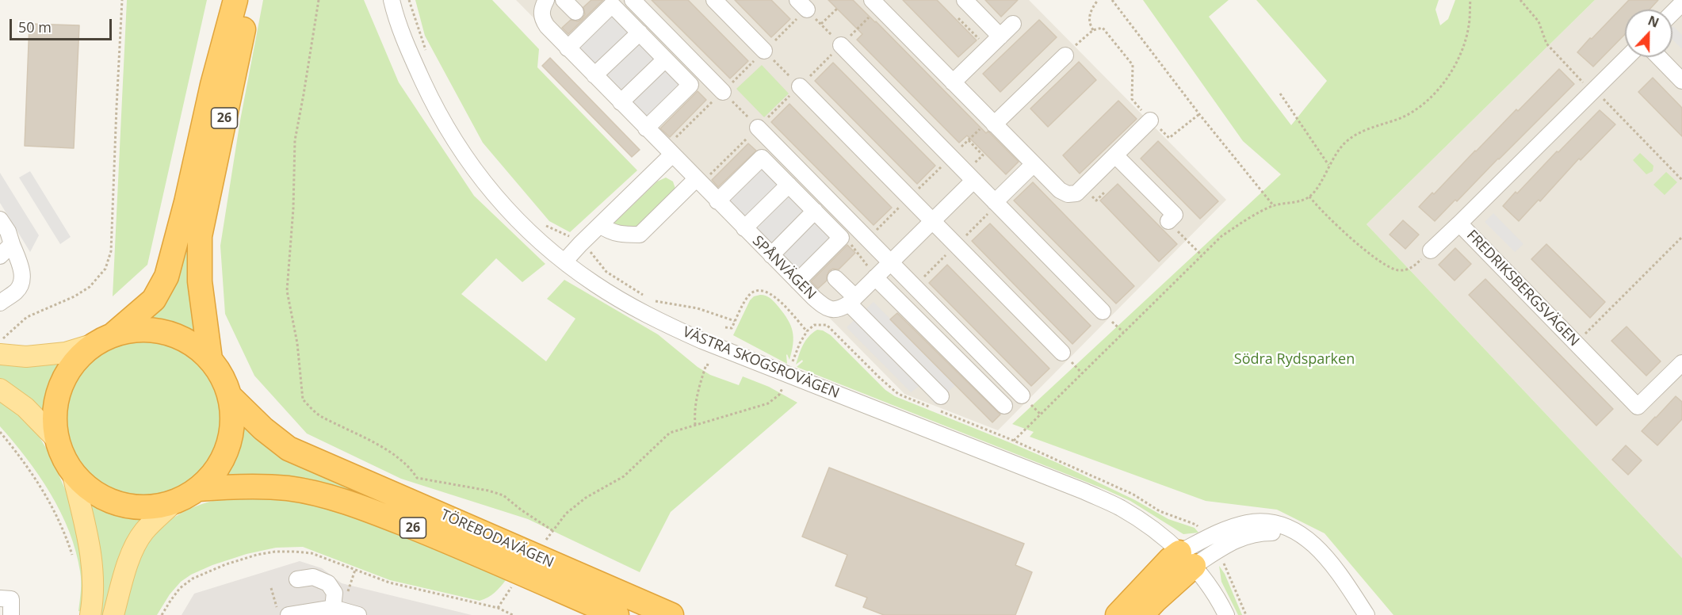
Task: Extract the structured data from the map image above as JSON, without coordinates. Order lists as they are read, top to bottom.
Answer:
{
  "streets": {
    "highway": ["26", "TÖREBODAVÄGEN"],
    "street": ["SPÅNVÄGEN", "FREDRIKSBERGSVÄGEN", "VÄSTRA SKOGSROVÄGEN"]
  },
  "crossings": [
    ["26", "TÖREBODAVÄGEN"]
  ],
  "parks": ["Södra Rydsparken"],
  "scale_bar": "50 m",
  "north": "top"
}
